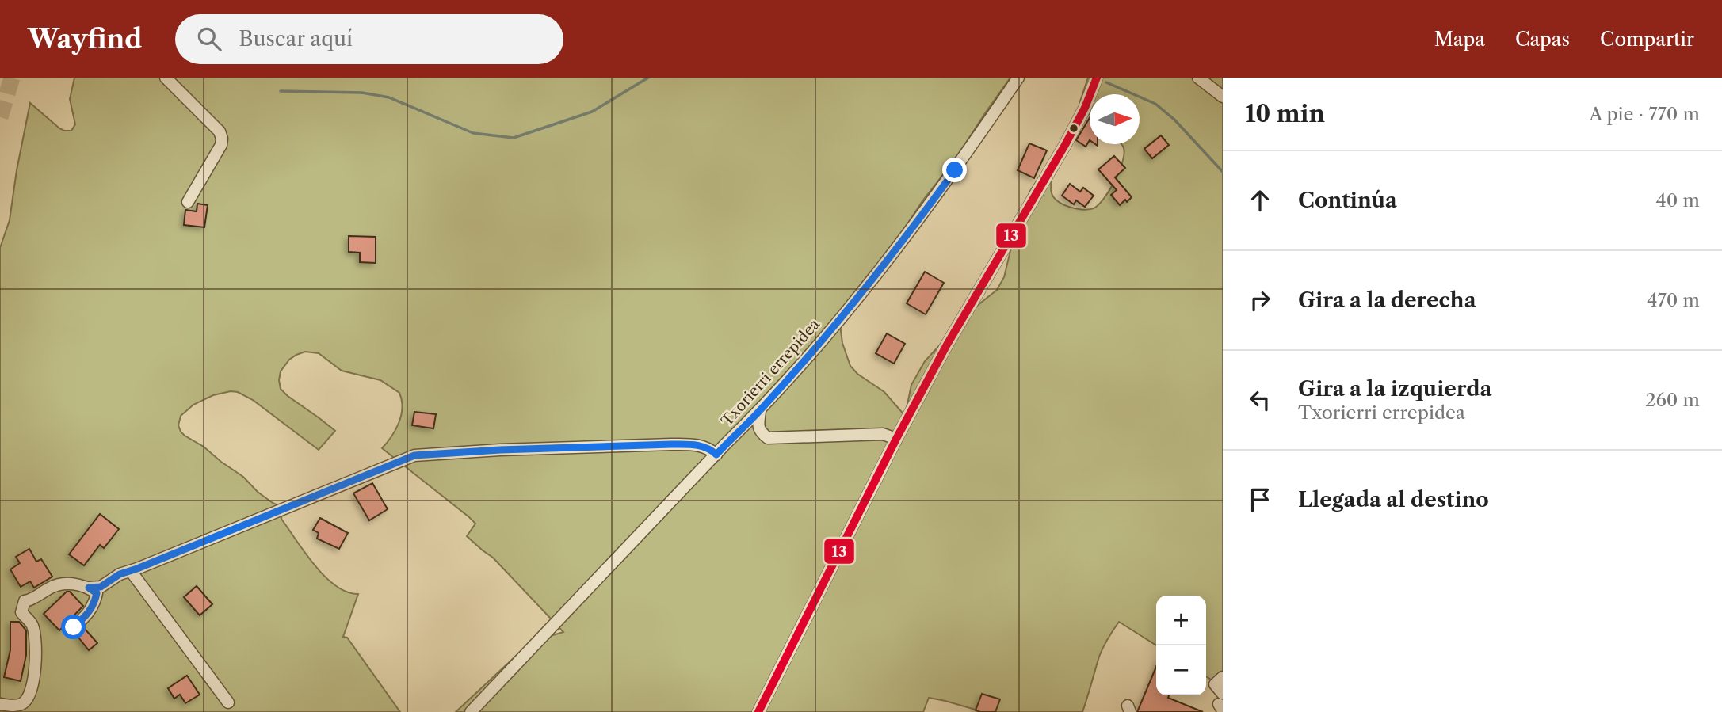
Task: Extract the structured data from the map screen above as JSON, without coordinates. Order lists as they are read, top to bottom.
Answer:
{
  "streets": {
    "street": ["Txorierri errepidea"]
  },
  "lines": ["transit line 13"],
  "north": "right",
  "page": {
    "header": "Wayfind",
    "search": "Buscar aquí",
    "nav": ["Mapa", "Capas", "Compartir"],
    "heading": ["10 min", "A pie · 770 m"],
    "list": [
      ["Continúa", "40 m"],
      ["Gira a la derecha", "470 m"],
      ["Gira a la izquierda", "Txorierri errepidea", "260 m"],
      "Llegada al destino"
    ],
    "map_buttons": ["+", "−"]
  }
}
